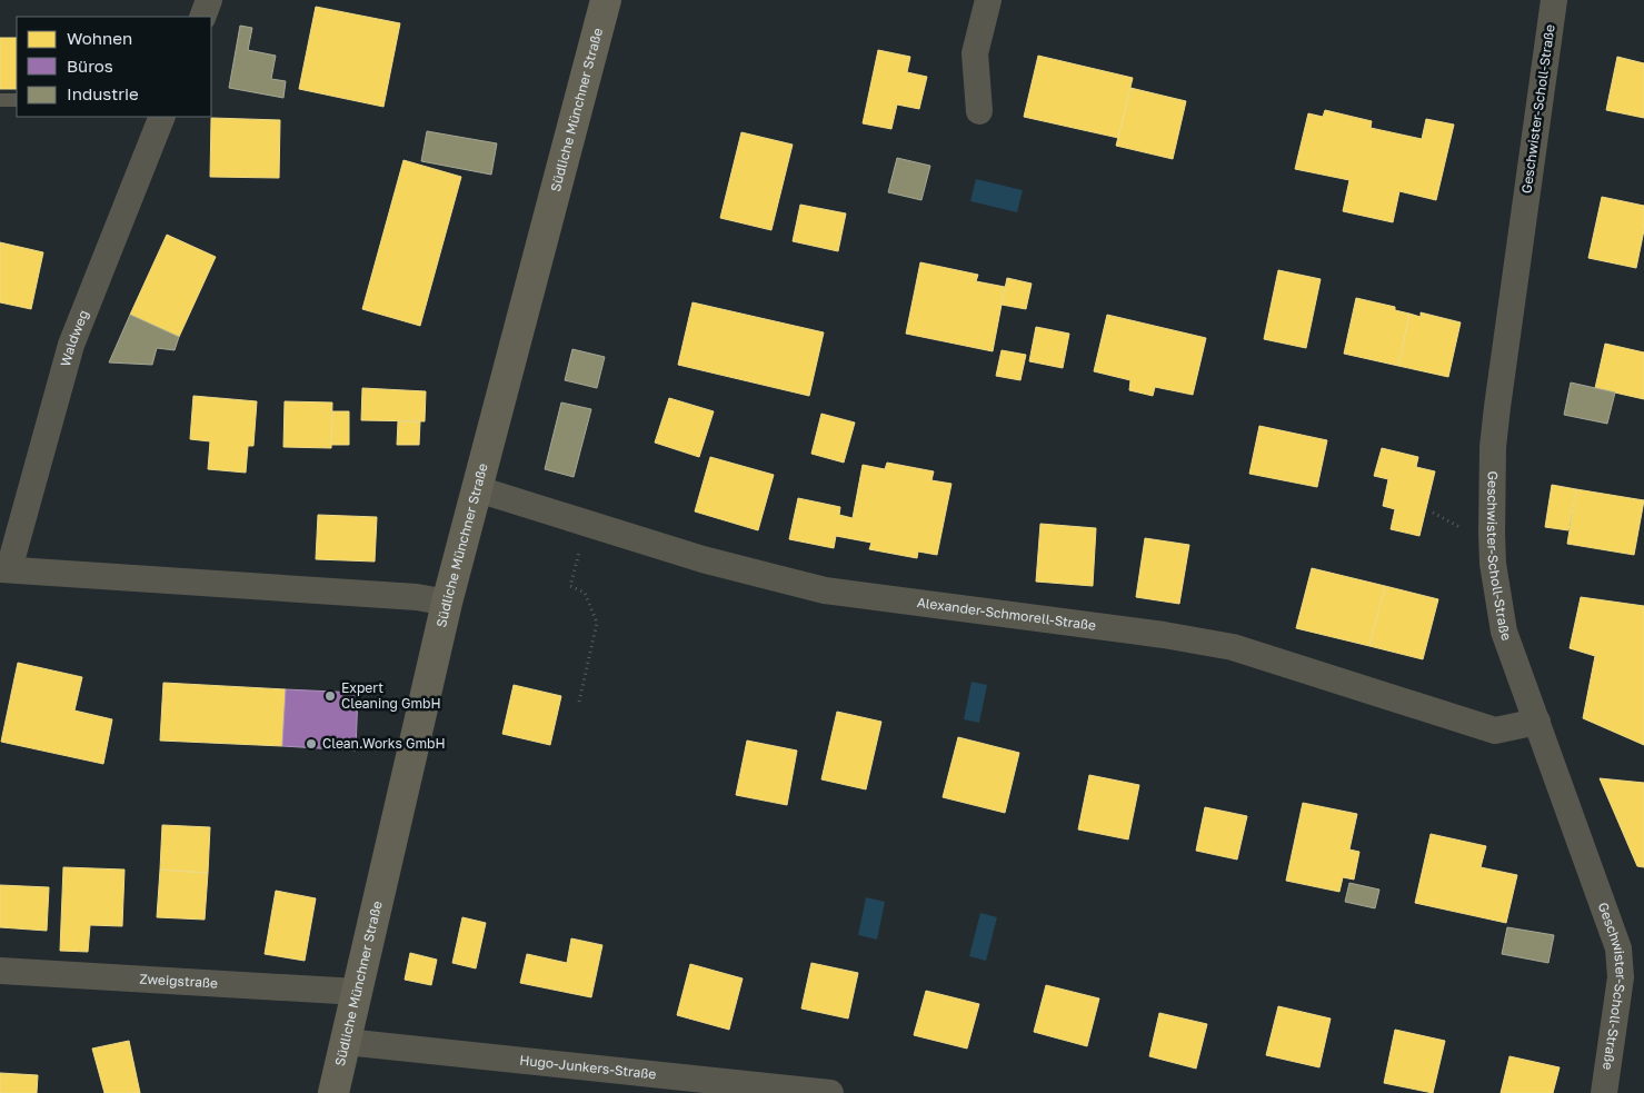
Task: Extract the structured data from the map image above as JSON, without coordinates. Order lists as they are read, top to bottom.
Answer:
{
  "streets": {
    "main road": ["Südliche Münchner Straße"],
    "street": [
      "Geschwister-Scholl-Straße",
      "Waldweg",
      "Alexander-Schmorell-Straße",
      "Zweigstraße",
      "Hugo-Junkers-Straße"
    ]
  },
  "crossings": [
    ["Südliche Münchner Straße", "Waldweg"],
    ["Südliche Münchner Straße", "Alexander-Schmorell-Straße"],
    ["Südliche Münchner Straße", "Zweigstraße"],
    ["Südliche Münchner Straße", "Hugo-Junkers-Straße"],
    ["Geschwister-Scholl-Straße", "Alexander-Schmorell-Straße"]
  ],
  "places": ["Expert Cleaning GmbH", "Clean.Works GmbH"],
  "legend": ["Wohnen", "Büros", "Industrie"]
}
